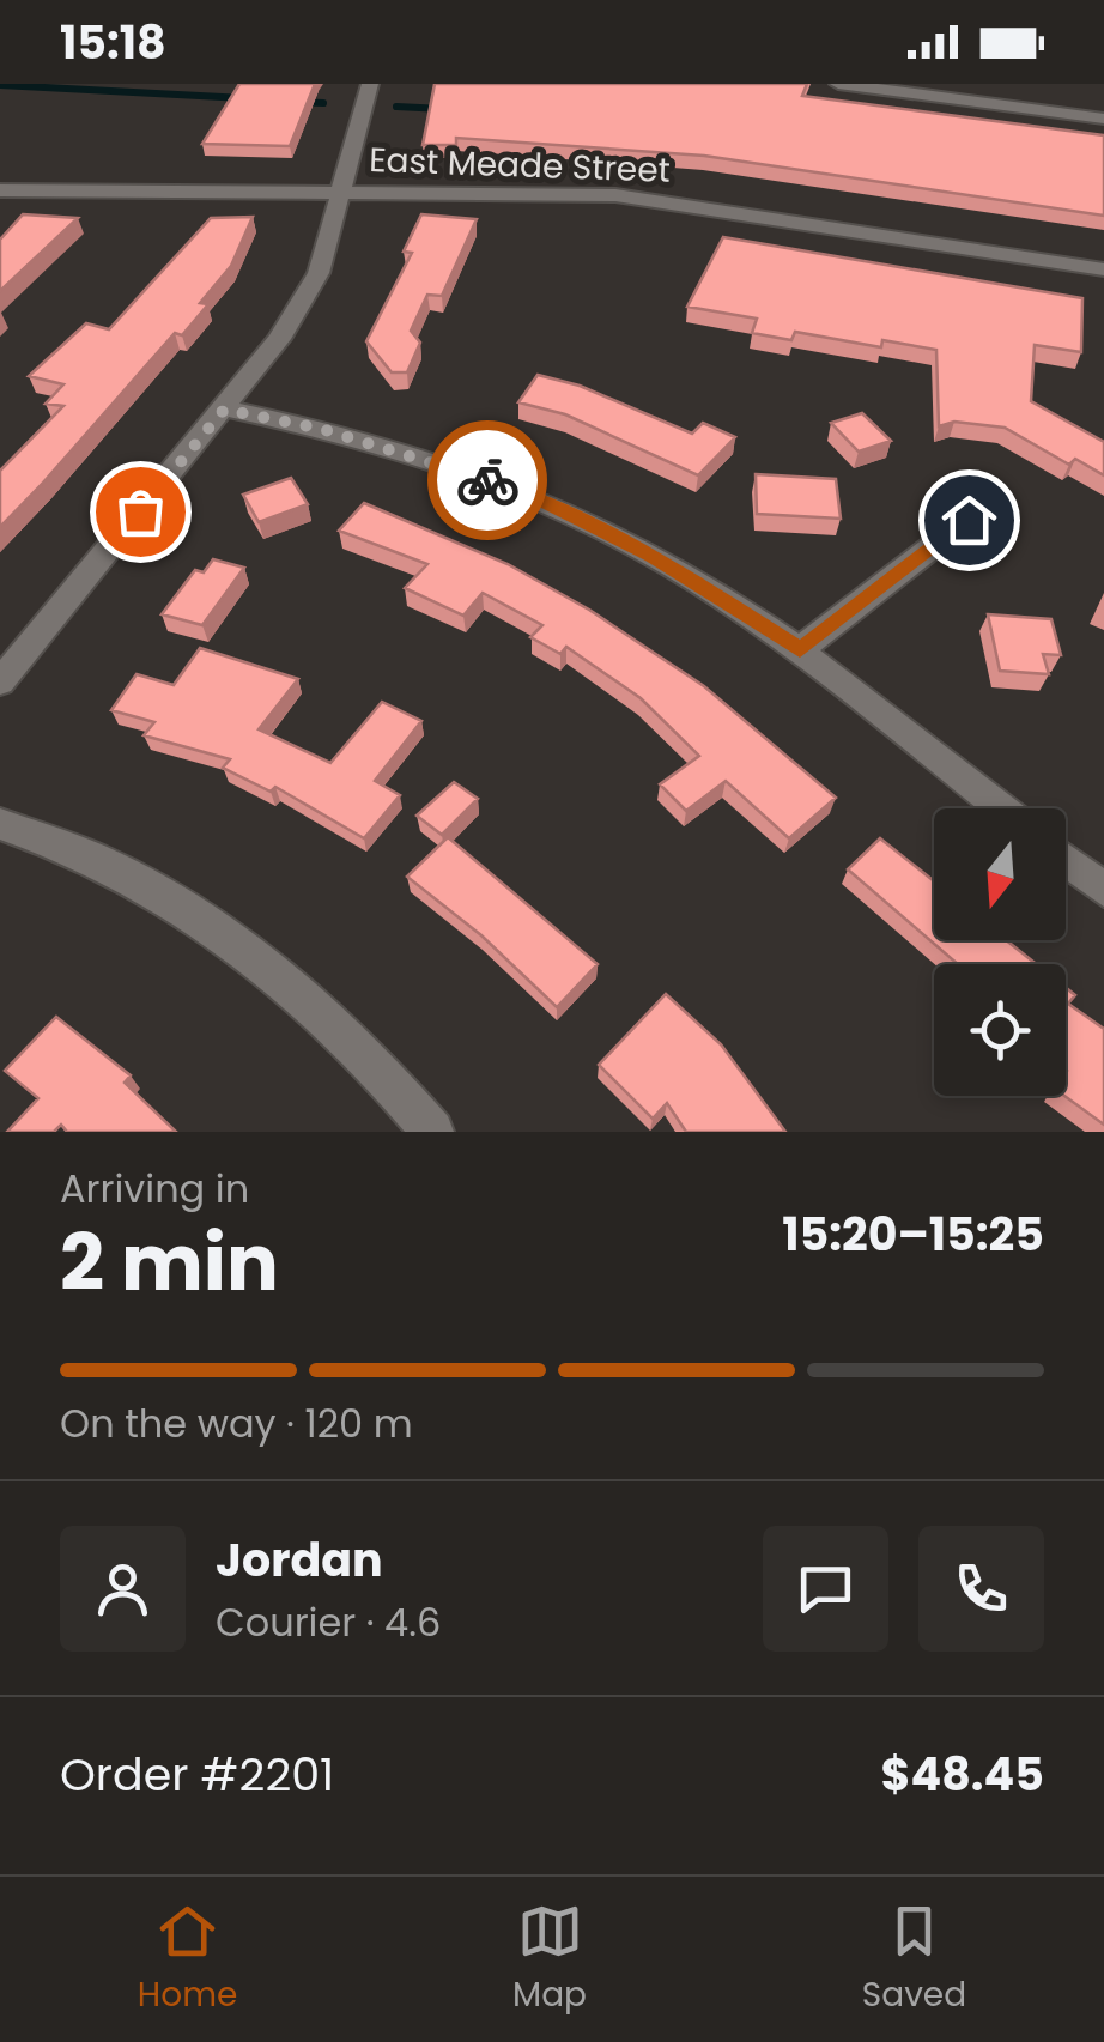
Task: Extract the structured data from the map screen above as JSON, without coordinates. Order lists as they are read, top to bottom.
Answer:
{
  "streets": {
    "street": ["East Meade Street"]
  },
  "north": "bottom",
  "page": {
    "status": "15:18",
    "heading": ["2 min", "Arriving in", "15:20–15:25"],
    "panel": [
      "Jordan",
      "Courier · 4.6",
      "Order #2201",
      "$48.45"
    ],
    "bar": "On the way · 120 m",
    "tabs": ["Home", "Map", "Saved"]
  }
}
